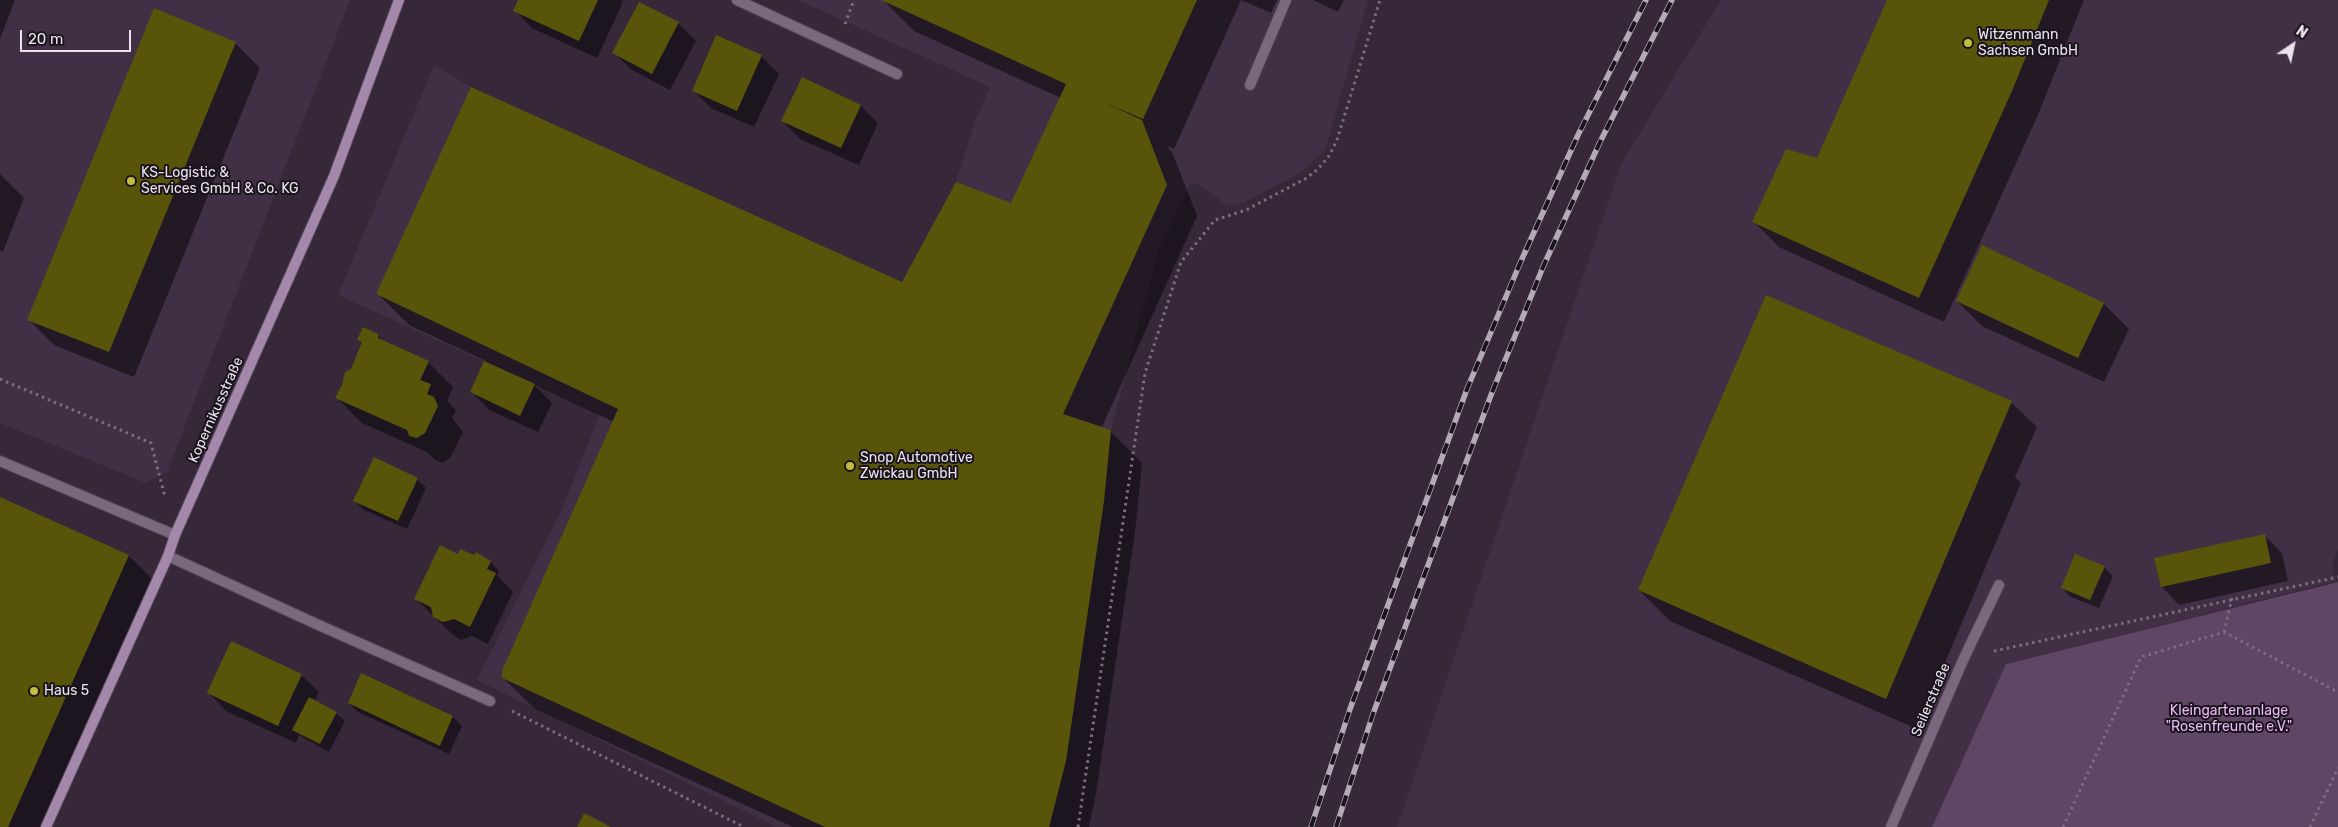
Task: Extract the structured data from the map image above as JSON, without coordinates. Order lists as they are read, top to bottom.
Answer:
{
  "streets": {
    "street": ["Kopernikusstraße", "Seilerstraße"]
  },
  "parks": ["Kleingartenanlage \"Rosenfreunde e.V.\""],
  "places": [
    "Witzenmann Sachsen GmbH",
    "KS-Logistic & Services GmbH & Co. KG",
    "Snop Automotive Zwickau GmbH",
    "Haus 5"
  ],
  "scale_bar": "20 m",
  "north": "top right"
}
